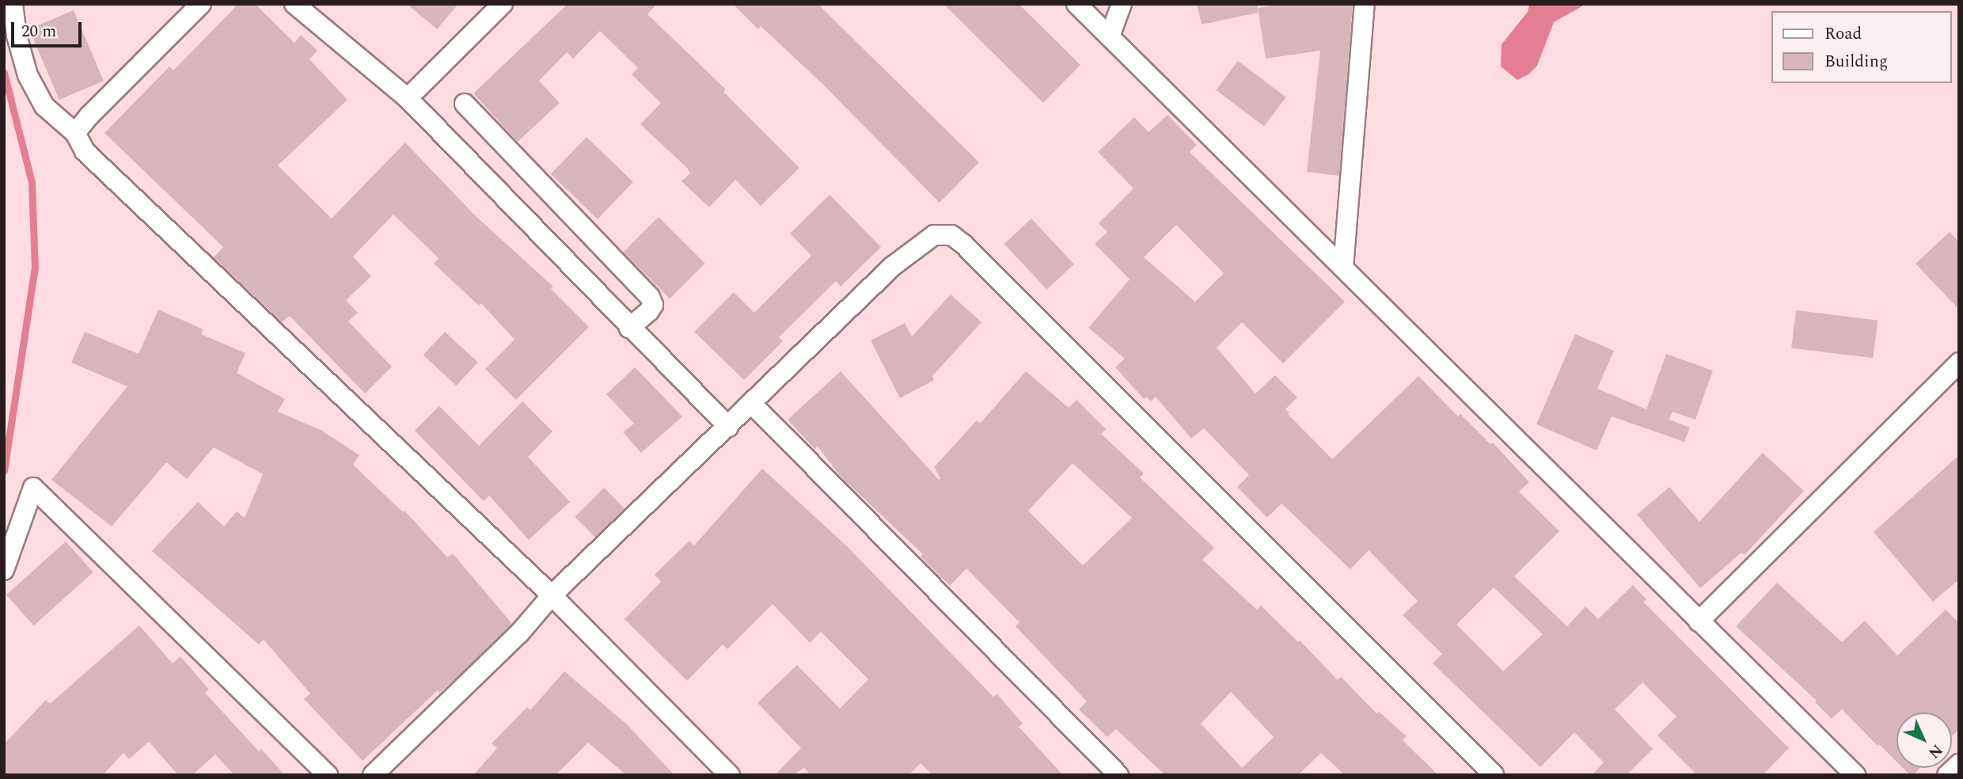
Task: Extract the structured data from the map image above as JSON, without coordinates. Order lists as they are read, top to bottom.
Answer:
{
  "legend": ["Road", "Building"],
  "scale_bar": "20 m",
  "north": "bottom right"
}
